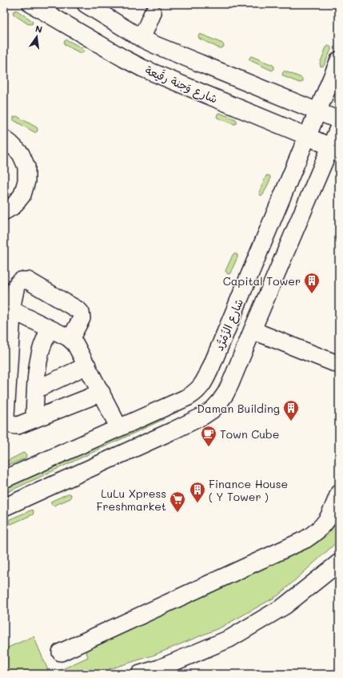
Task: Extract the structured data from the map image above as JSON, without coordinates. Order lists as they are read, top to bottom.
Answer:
{
  "streets": {
    "street": ["شارع وَجنة رقَيعة", "شارع الزُمُرُّد"]
  },
  "crossings": [
    ["شارع وَجنة رقَيعة", "شارع الزُمُرُّد"]
  ],
  "places": {
    "building": ["Capital Tower", "Daman Building", "Finance House ( Y Tower )"],
    "cafe": ["Town Cube"],
    "supermarket": ["LuLu Xpress Freshmarket"]
  },
  "north": "top"
}
